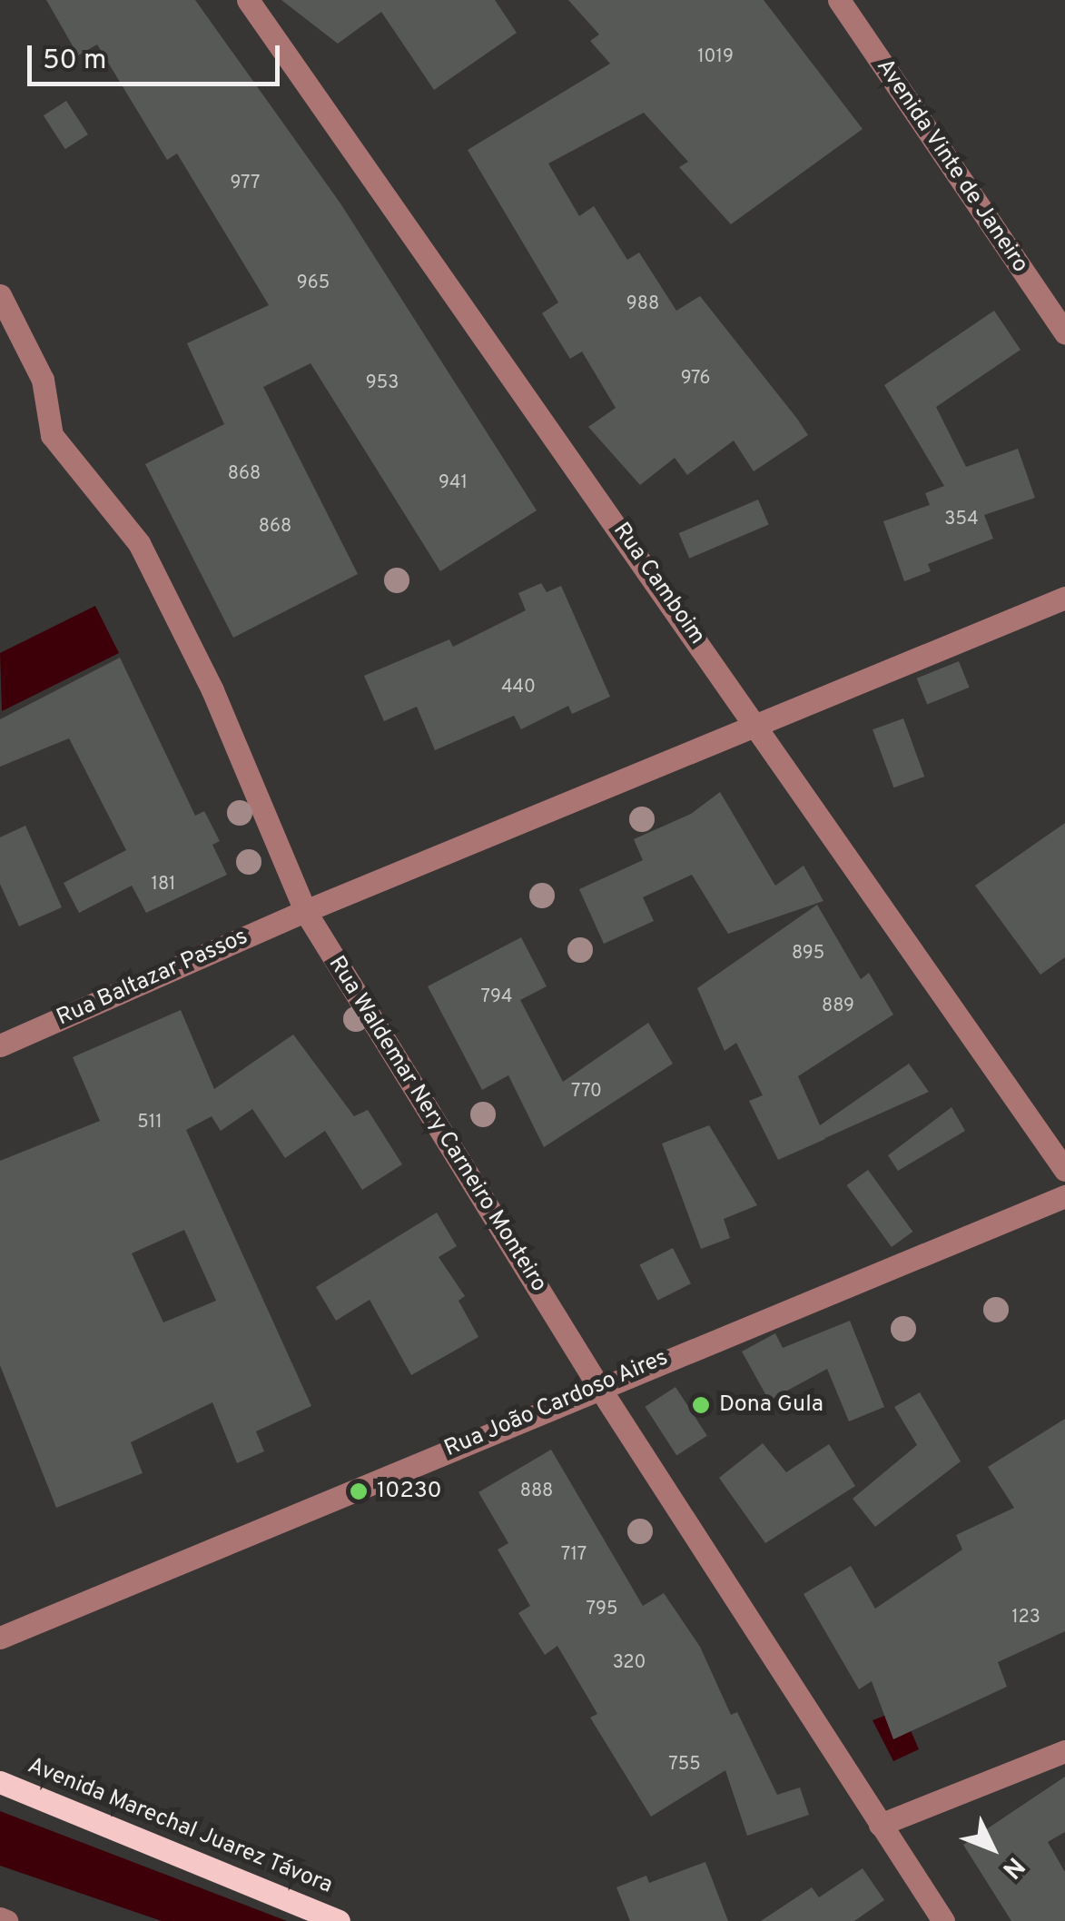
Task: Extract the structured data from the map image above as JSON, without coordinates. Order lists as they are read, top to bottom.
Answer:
{
  "streets": {
    "main road": ["Avenida Marechal Juarez Távora"],
    "street": [
      "Avenida Vinte de Janeiro",
      "Rua Camboim",
      "Rua Baltazar Passos",
      "Rua Waldemar Nery Carneiro Monteiro",
      "Rua João Cardoso Aires"
    ]
  },
  "crossings": [
    ["Rua Camboim", "Rua Baltazar Passos"],
    ["Rua Baltazar Passos", "Rua Waldemar Nery Carneiro Monteiro"],
    ["Rua Waldemar Nery Carneiro Monteiro", "Rua João Cardoso Aires"]
  ],
  "places": ["Dona Gula", "10230"],
  "house_numbers": [
    "1019",
    "977",
    "965",
    "988",
    "976",
    "953",
    "868",
    "941",
    "354",
    "868",
    "440",
    "181",
    "895",
    "794",
    "889",
    "770",
    "511",
    "888",
    "717",
    "795",
    "123",
    "320",
    "755"
  ],
  "scale_bar": "50 m",
  "north": "bottom right"
}
